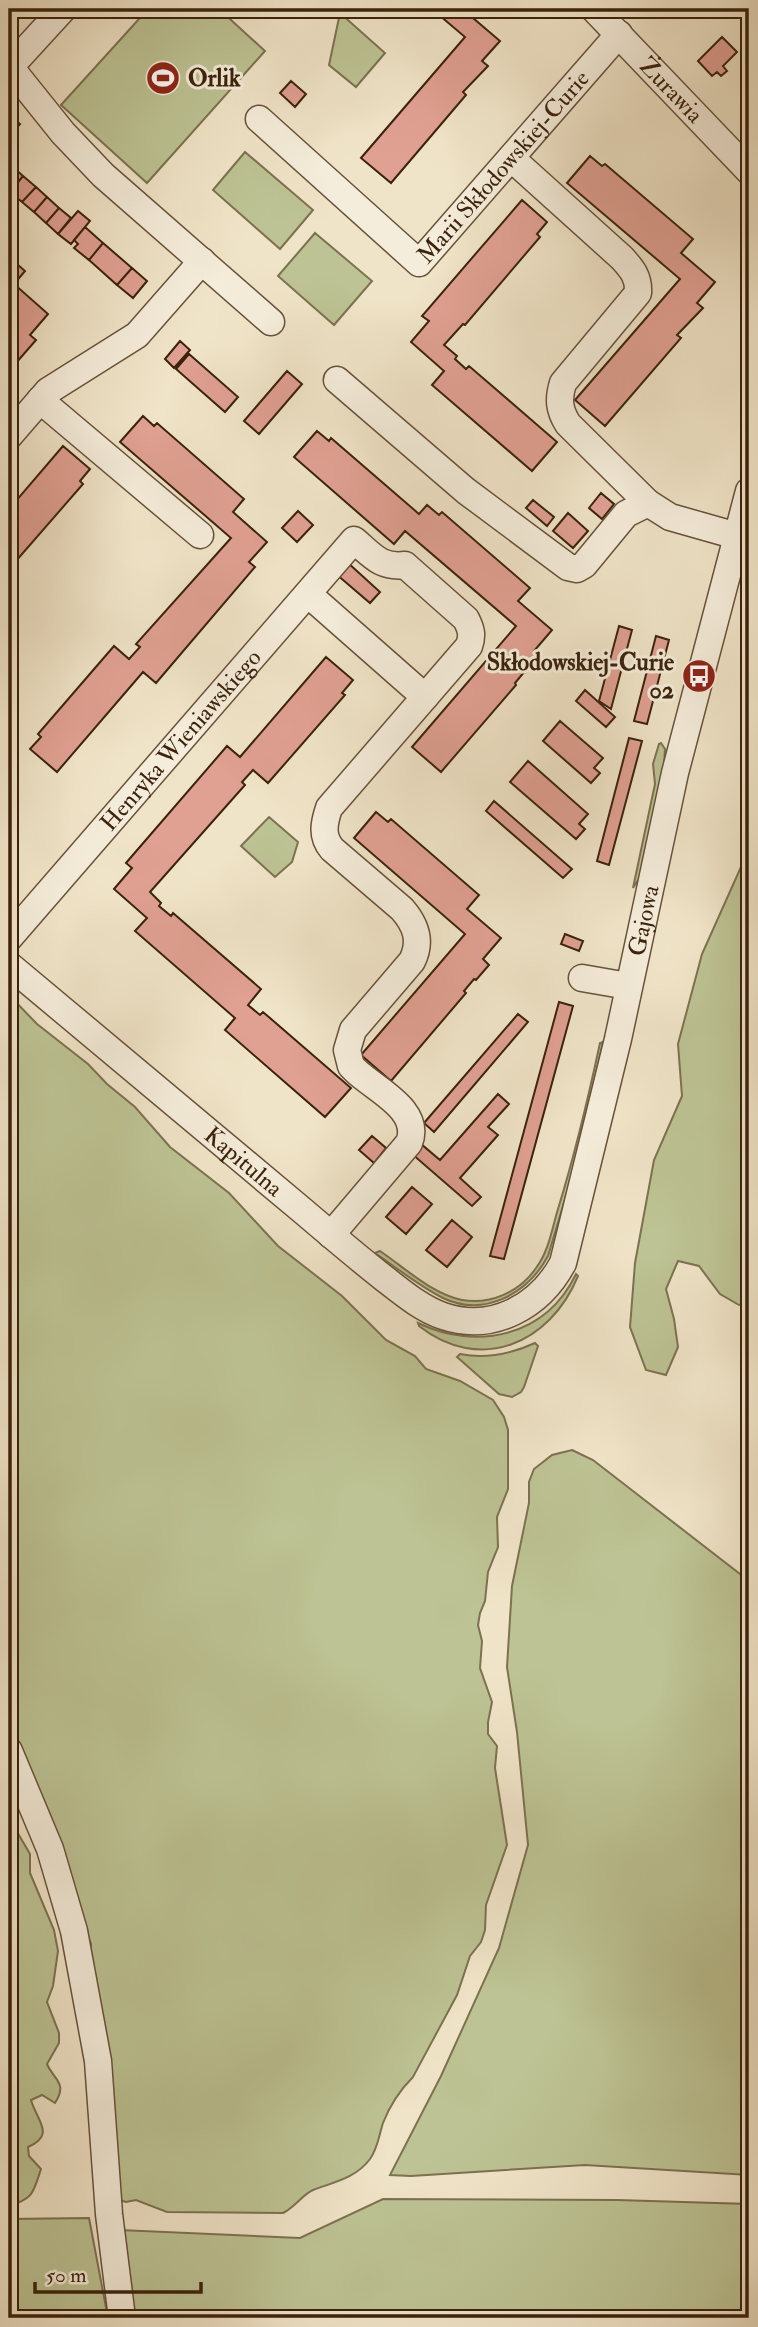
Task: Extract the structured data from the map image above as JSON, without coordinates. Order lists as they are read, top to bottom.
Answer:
{
  "streets": {
    "street": [
      "Żurawia",
      "Marii Skłodowskiej-Curie",
      "Henryka Wieniawskiego",
      "Gajowa",
      "Kapitulna"
    ]
  },
  "crossings": [
    ["Żurawia", "Marii Skłodowskiej-Curie"],
    ["Gajowa", "Kapitulna"]
  ],
  "places": {
    "sports": ["Orlik"],
    "bus stop": ["Skłodowskiej-Curie 02"]
  },
  "scale_bar": "50 m"
}
